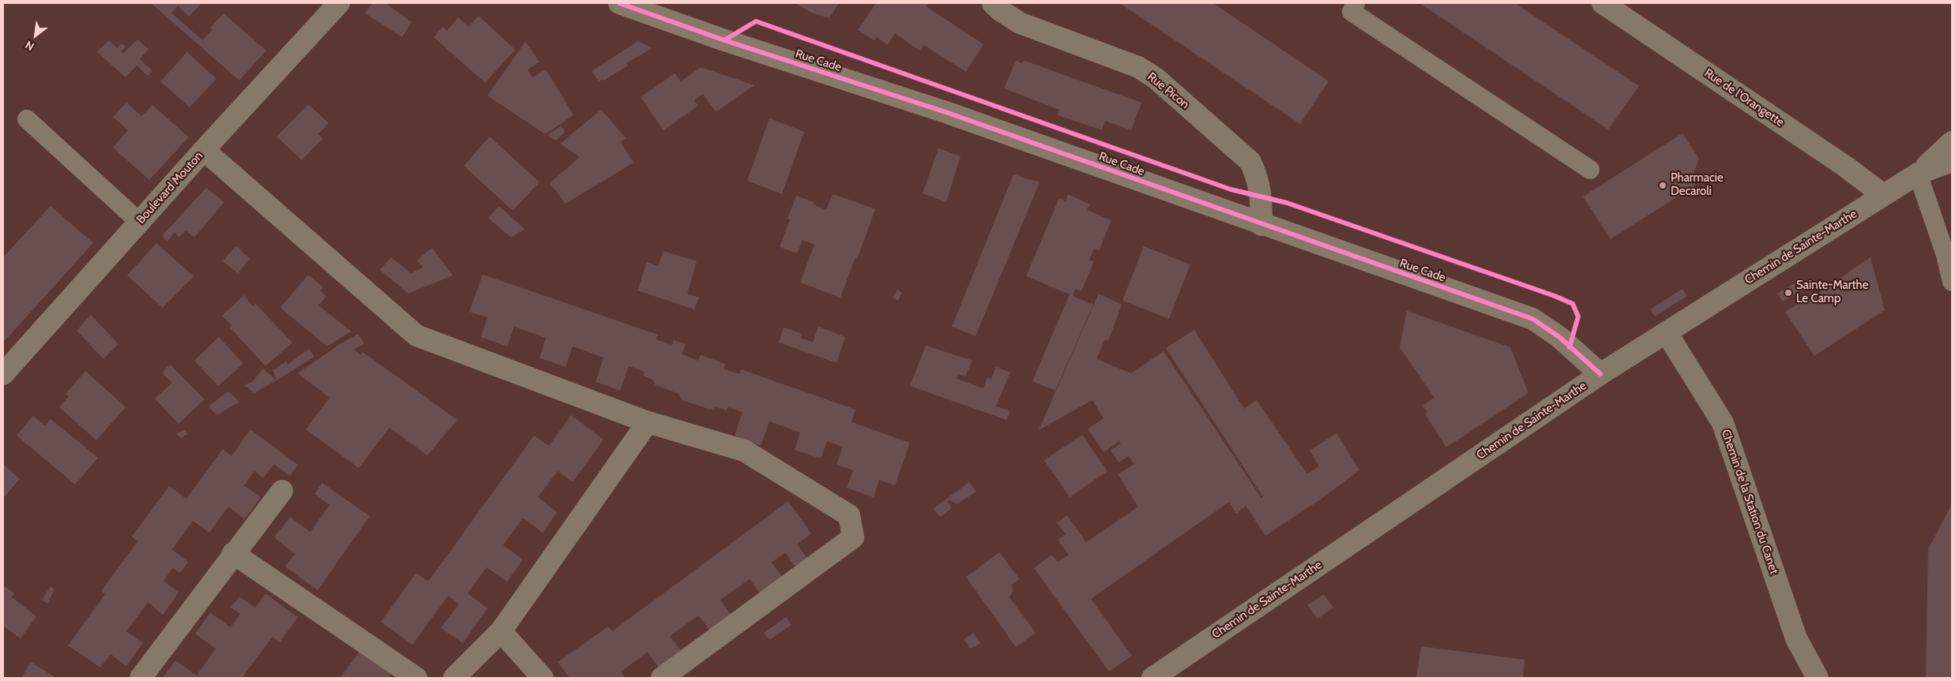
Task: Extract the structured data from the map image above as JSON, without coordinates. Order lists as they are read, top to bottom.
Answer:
{
  "streets": {
    "street": [
      "Rue Cade",
      "Rue Picon",
      "Rue de l'Orangette",
      "Boulevard Mouton",
      "Chemin de Sainte-Marthe",
      "Chemin de la Station du Canet"
    ]
  },
  "crossings": [
    ["Rue Cade", "Rue Picon"],
    ["Rue Cade", "Chemin de Sainte-Marthe"],
    ["Rue de l'Orangette", "Chemin de Sainte-Marthe"],
    ["Chemin de Sainte-Marthe", "Chemin de la Station du Canet"]
  ],
  "places": ["Pharmacie Decaroli", "Sainte-Marthe Le Camp"],
  "north": "bottom left"
}
